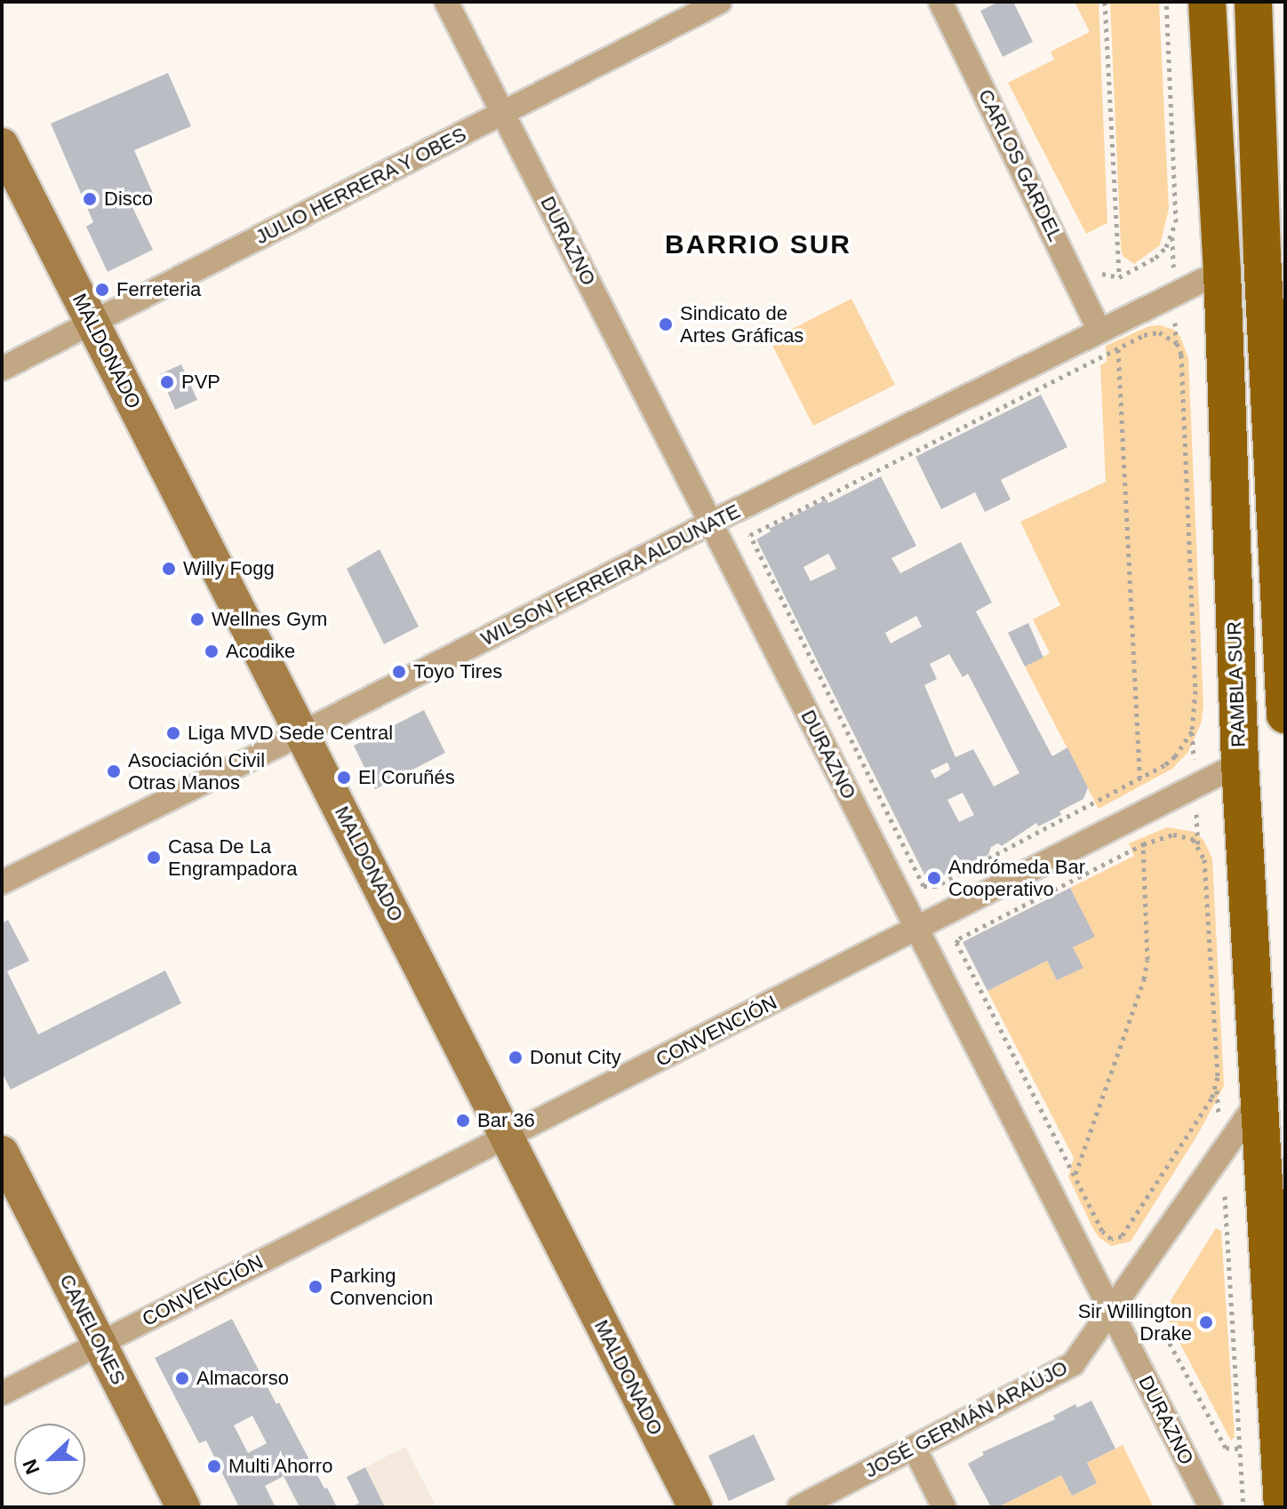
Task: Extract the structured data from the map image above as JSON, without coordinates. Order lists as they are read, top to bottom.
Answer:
{
  "streets": {
    "main road": ["RAMBLA SUR"],
    "street": [
      "CARLOS GARDEL",
      "JULIO HERRERA Y OBES",
      "DURAZNO",
      "MALDONADO",
      "WILSON FERREIRA ALDUNATE",
      "CONVENCIÓN",
      "CANELONES",
      "JOSÉ GERMÁN ARAÚJO"
    ]
  },
  "crossings": [
    ["CARLOS GARDEL", "WILSON FERREIRA ALDUNATE"],
    ["JULIO HERRERA Y OBES", "DURAZNO"],
    ["JULIO HERRERA Y OBES", "MALDONADO"],
    ["DURAZNO", "WILSON FERREIRA ALDUNATE"],
    ["DURAZNO", "CONVENCIÓN"],
    ["DURAZNO", "JOSÉ GERMÁN ARAÚJO"],
    ["MALDONADO", "WILSON FERREIRA ALDUNATE"],
    ["MALDONADO", "CONVENCIÓN"],
    ["WILSON FERREIRA ALDUNATE", "RAMBLA SUR"],
    ["RAMBLA SUR", "CONVENCIÓN"],
    ["RAMBLA SUR", "JOSÉ GERMÁN ARAÚJO"],
    ["CONVENCIÓN", "CANELONES"]
  ],
  "districts": ["BARRIO SUR"],
  "places": [
    "Disco",
    "Ferreteria",
    "Sindicato de Artes Gráficas",
    "PVP",
    "Willy Fogg",
    "Wellnes Gym",
    "Acodike",
    "Toyo Tires",
    "Liga MVD Sede Central",
    "Asociación Civil Otras Manos",
    "El Coruñés",
    "Casa De La Engrampadora",
    "Andrómeda Bar Cooperativo",
    "Donut City",
    "Bar 36",
    "Parking Convencion",
    "Sir Willington Drake",
    "Almacorso",
    "Multi Ahorro"
  ],
  "north": "left"
}
